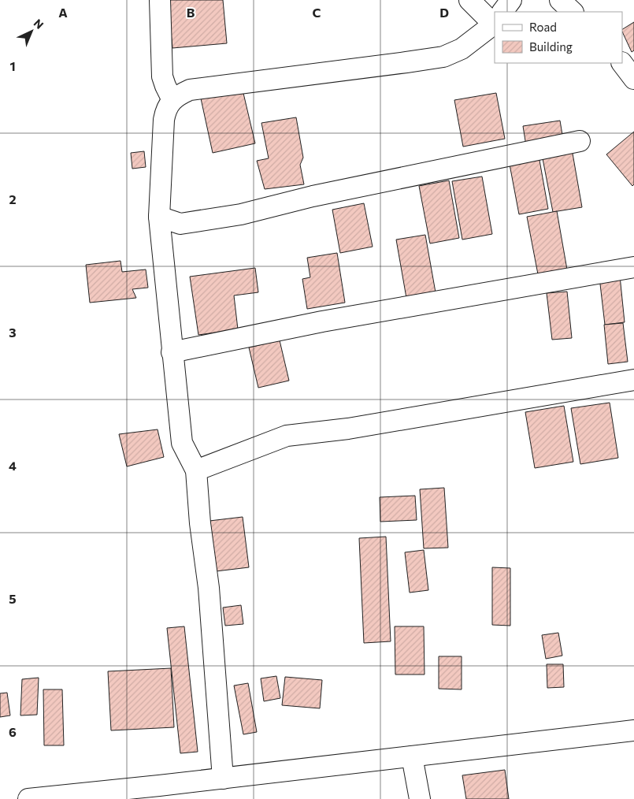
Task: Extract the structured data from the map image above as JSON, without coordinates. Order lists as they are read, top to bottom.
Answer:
{
  "legend": ["Road", "Building"],
  "north": "top right",
  "grid": {
    "columns": [
      "A",
      "B",
      "C",
      "D"
    ],
    "rows": [
      "1",
      "2",
      "3",
      "4",
      "5",
      "6"
    ]
  }
}
